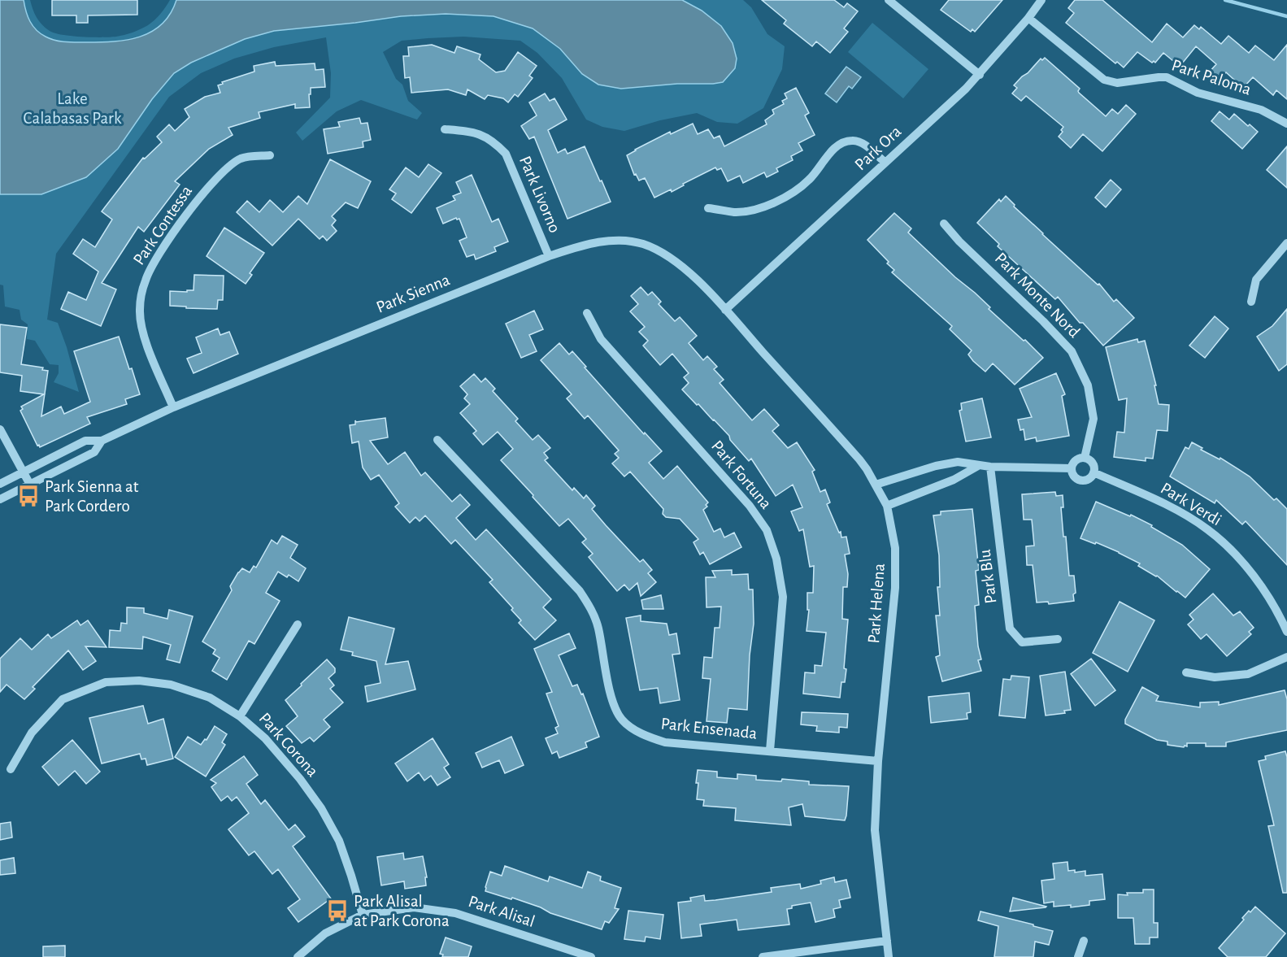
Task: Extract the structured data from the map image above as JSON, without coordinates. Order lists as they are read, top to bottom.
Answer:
{
  "streets": {
    "street": [
      "Park Paloma",
      "Park Ora",
      "Park Livorno",
      "Park Contessa",
      "Park Sienna",
      "Park Monte Nord",
      "Park Fortuna",
      "Park Verdi",
      "Park Blu",
      "Park Helena",
      "Park Ensenada",
      "Park Corona",
      "Park Alisal"
    ]
  },
  "crossings": [
    ["Park Paloma", "Park Ora"],
    ["Park Ora", "Park Sienna"],
    ["Park Ora", "Park Helena"],
    ["Park Livorno", "Park Sienna"],
    ["Park Contessa", "Park Sienna"],
    ["Park Sienna", "Park Helena"],
    ["Park Monte Nord", "Park Verdi"],
    ["Park Fortuna", "Park Ensenada"],
    ["Park Helena", "Park Ensenada"],
    ["Park Corona", "Park Alisal"]
  ],
  "parks": ["Lake Calabasas Park"],
  "places": {
    "bus stop": ["Park Sienna at Park Cordero", "Park Alisal at Park Corona"]
  }
}
